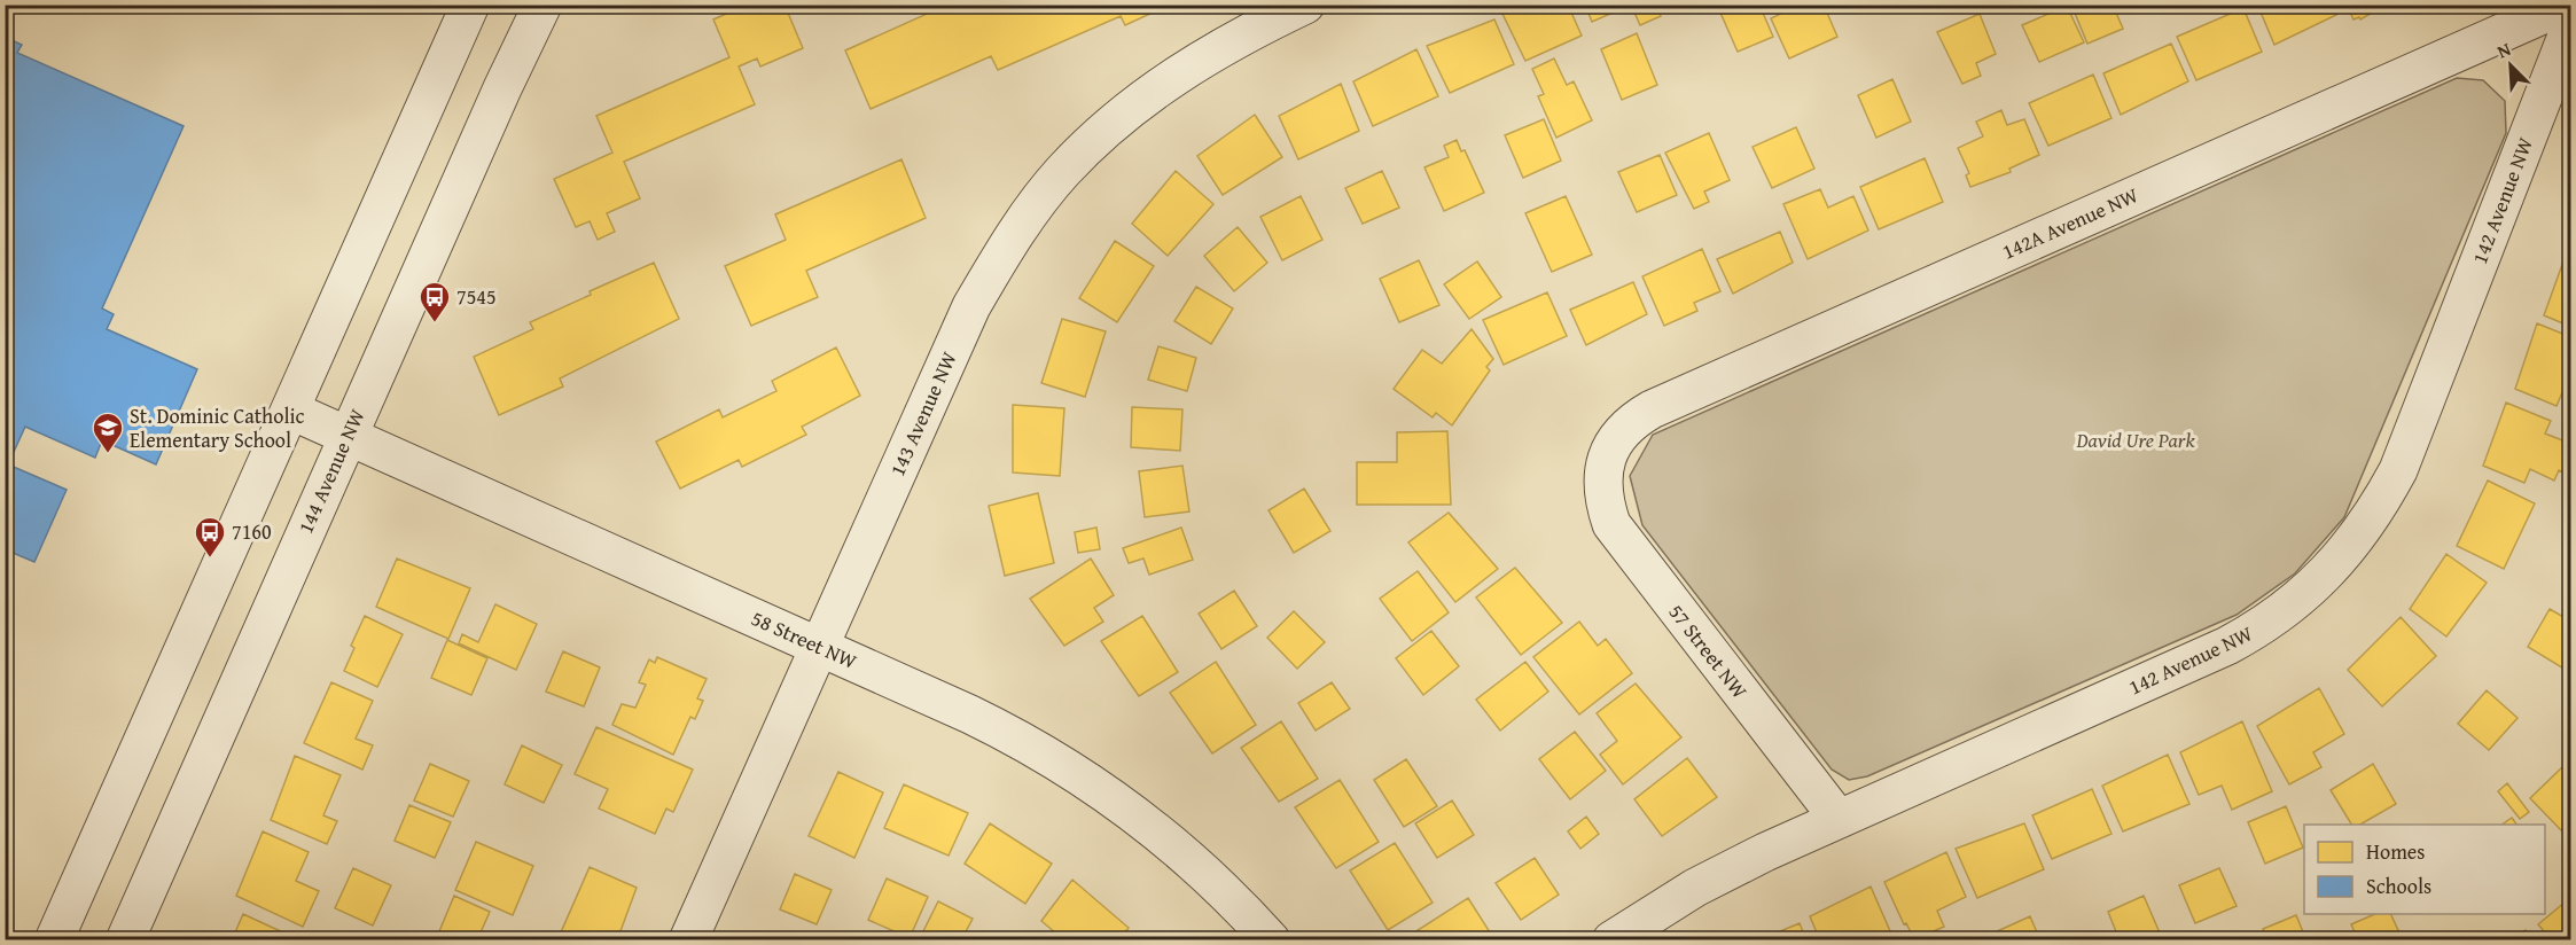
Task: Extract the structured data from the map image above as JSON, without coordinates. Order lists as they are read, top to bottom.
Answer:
{
  "streets": {
    "street": [
      "142 Avenue NW",
      "142A Avenue NW",
      "143 Avenue NW",
      "144 Avenue NW",
      "58 Street NW",
      "57 Street NW"
    ]
  },
  "crossings": [
    ["142 Avenue NW", "57 Street NW"],
    ["142A Avenue NW", "57 Street NW"],
    ["143 Avenue NW", "58 Street NW"],
    ["144 Avenue NW", "58 Street NW"]
  ],
  "parks": ["David Ure Park"],
  "places": {
    "bus stop": ["7545", "7160"],
    "school or university": ["St. Dominic Catholic Elementary School"]
  },
  "legend": ["Homes", "Schools"],
  "north": "top left"
}
